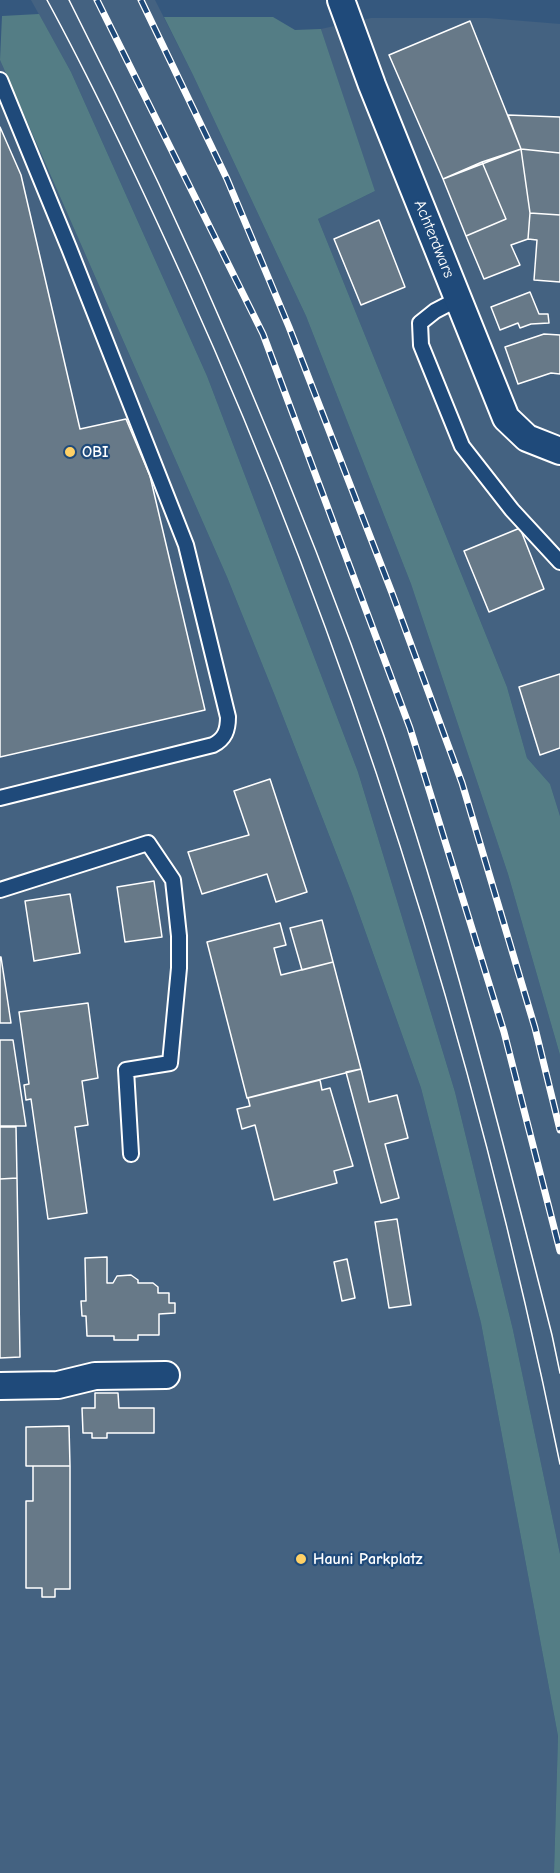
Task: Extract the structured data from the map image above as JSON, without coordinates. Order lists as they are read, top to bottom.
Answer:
{
  "streets": {
    "street": ["Achterdwars"]
  },
  "places": ["OBI", "Hauni Parkplatz"]
}
